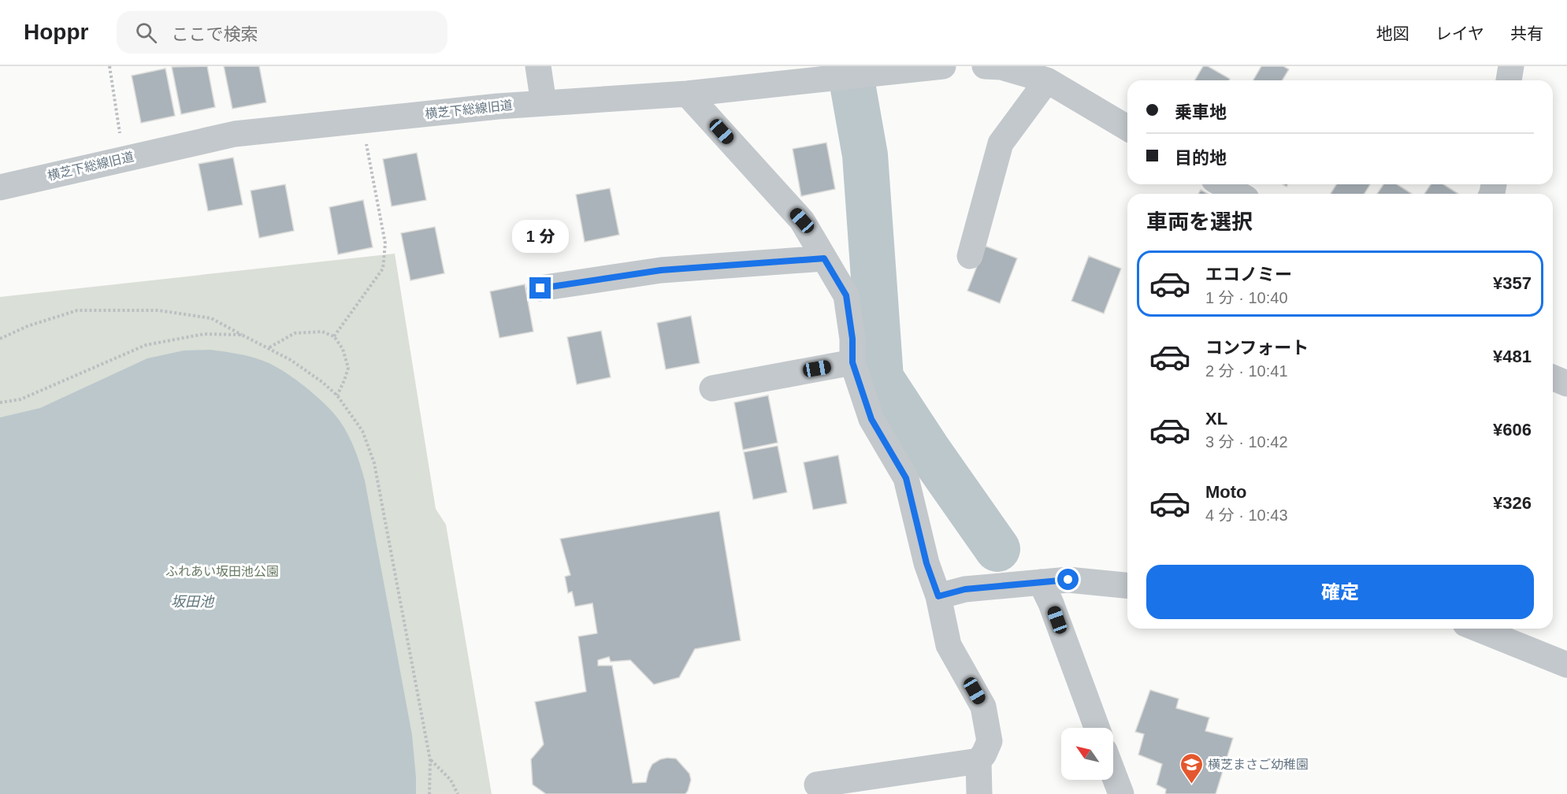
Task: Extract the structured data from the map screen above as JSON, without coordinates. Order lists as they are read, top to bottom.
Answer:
{
  "streets": {
    "street": ["横芝下総線旧道"]
  },
  "water": ["坂田池"],
  "parks": ["ふれあい坂田池公園"],
  "places": {
    "school or university": ["横芝まさご幼稚園"]
  },
  "north": "top left",
  "page": {
    "header": "Hoppr",
    "search": "ここで検索",
    "nav": ["地図", "レイヤ", "共有"],
    "banner": ["乗車地", "目的地"],
    "heading": "車両を選択",
    "bubble": "1 分",
    "list": [
      {
        "name": "エコノミー",
        "note": "1 分 · 10:40",
        "value": "¥357"
      },
      {
        "name": "コンフォート",
        "note": "2 分 · 10:41",
        "value": "¥481"
      },
      {
        "name": "XL",
        "note": "3 分 · 10:42",
        "value": "¥606"
      },
      {
        "name": "Moto",
        "note": "4 分 · 10:43",
        "value": "¥326"
      }
    ],
    "buttons": "確定"
  }
}
